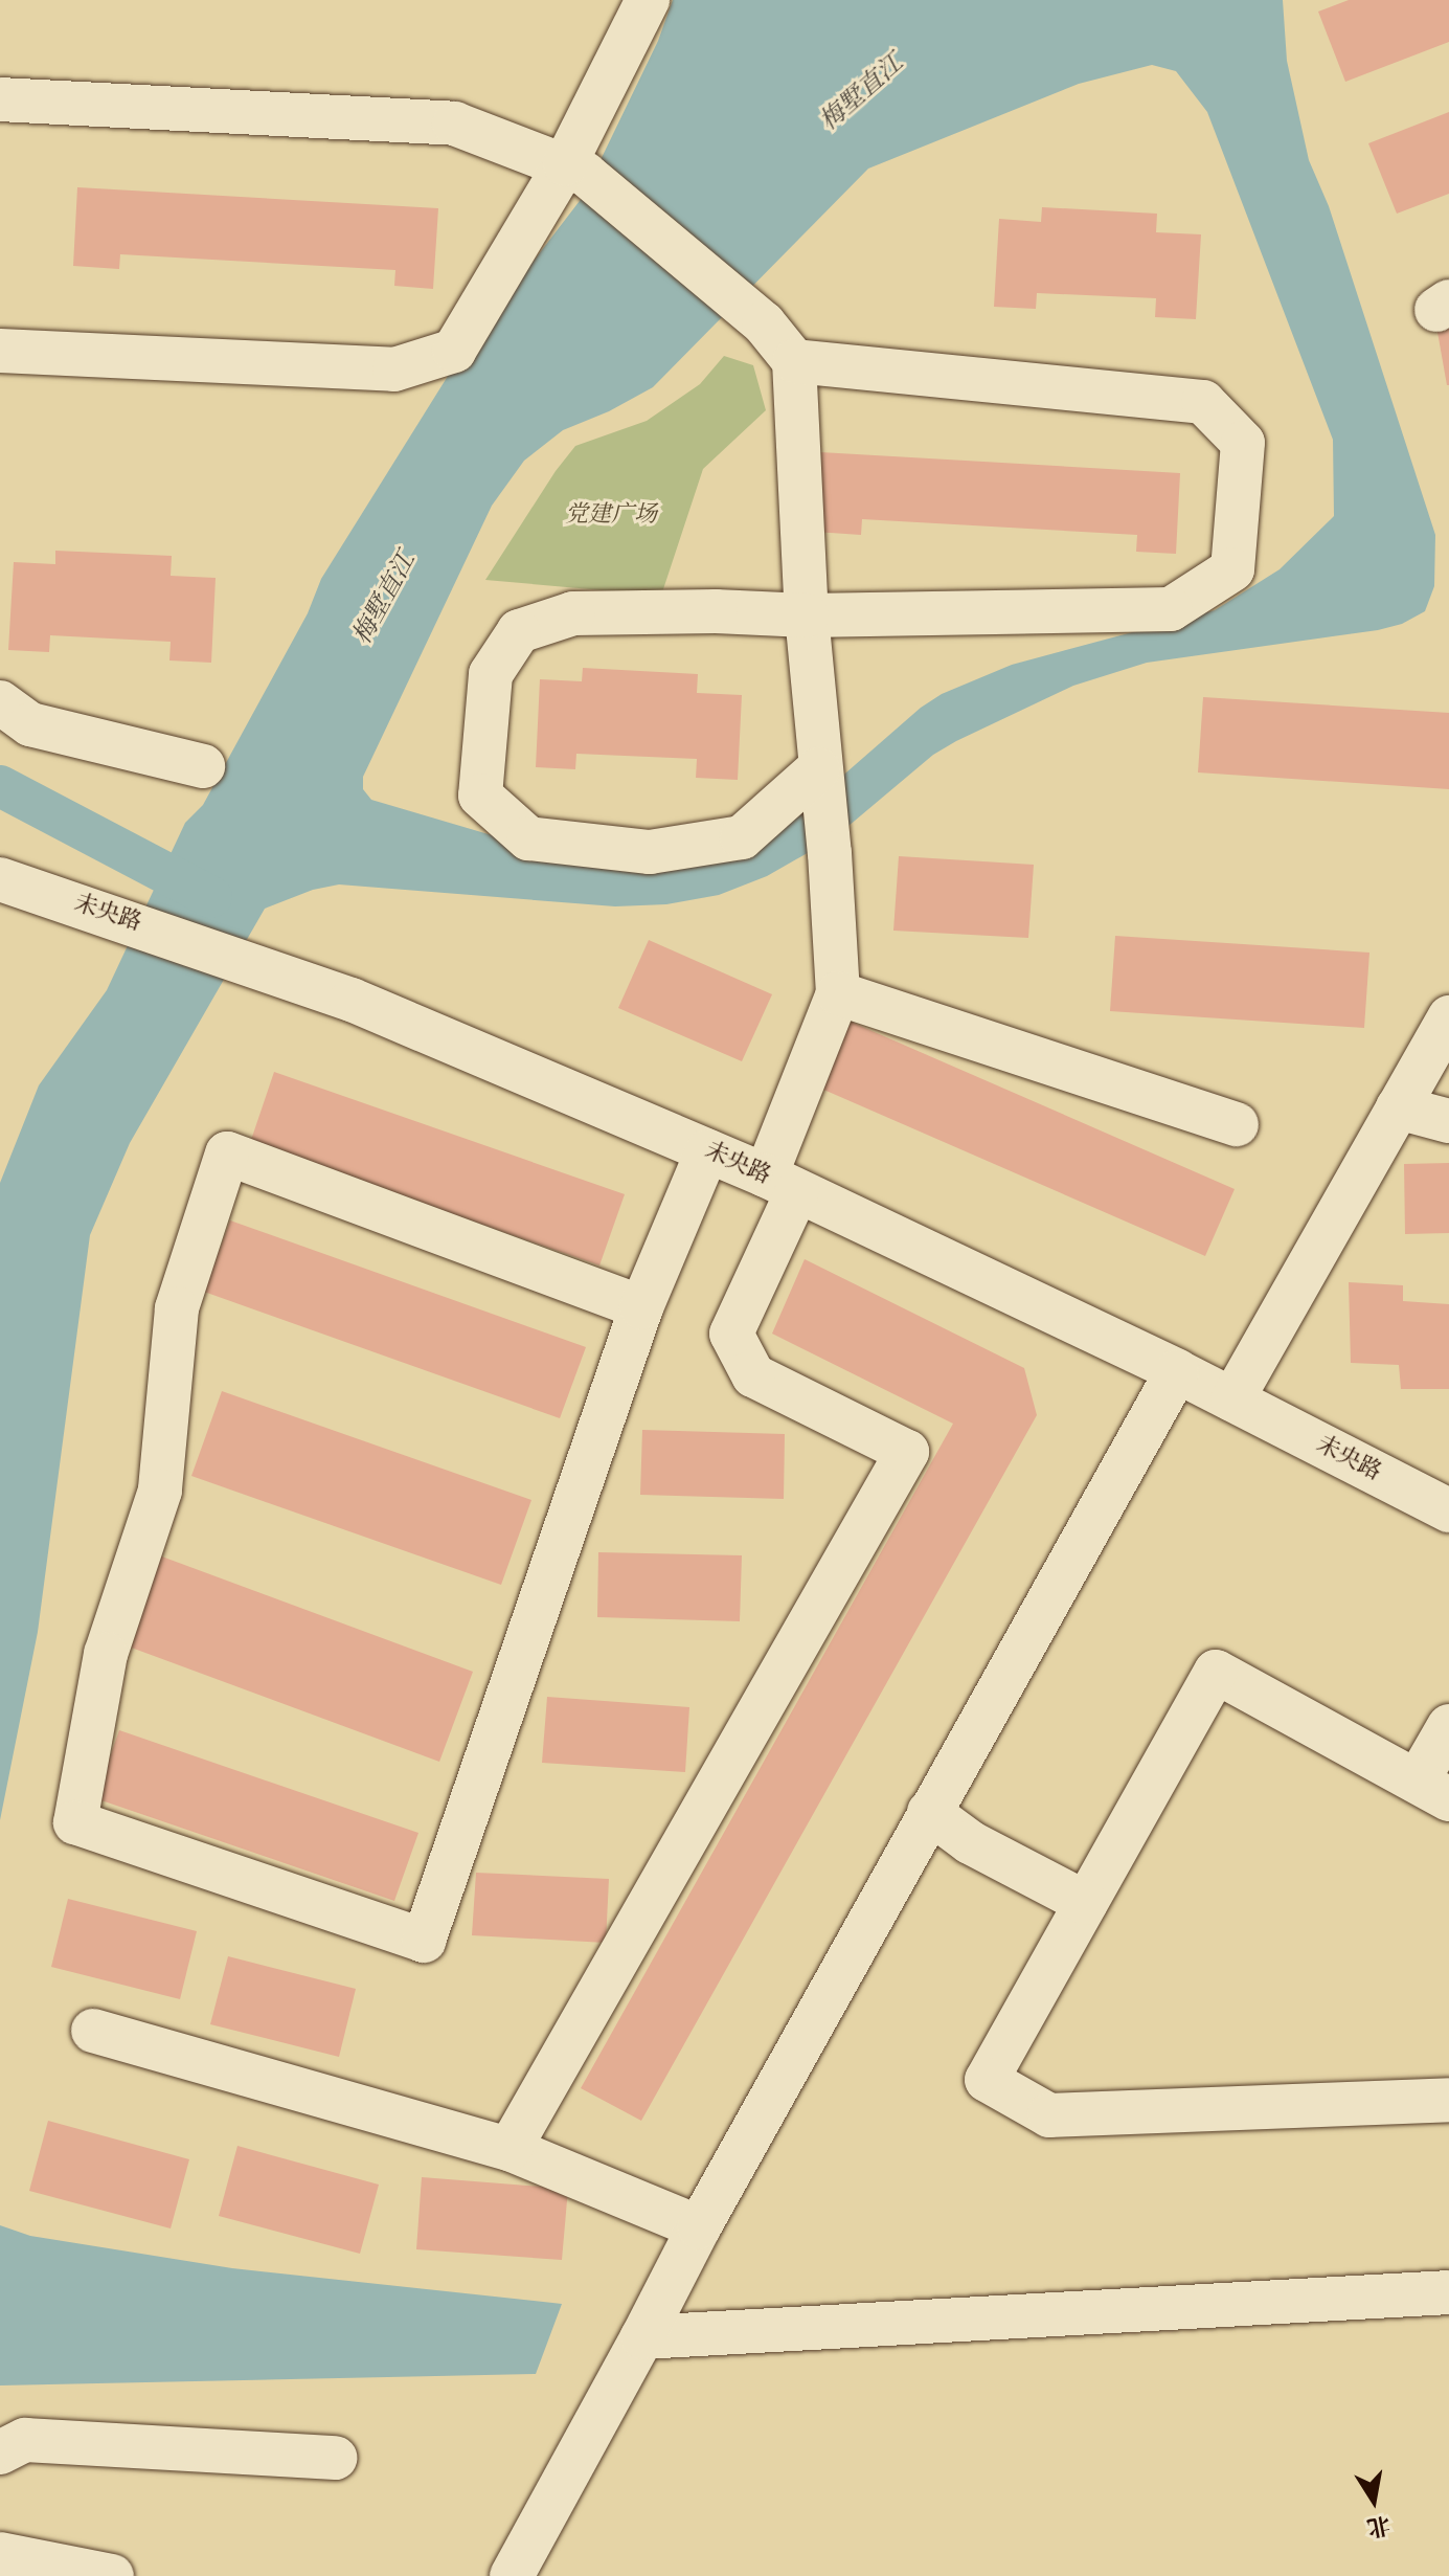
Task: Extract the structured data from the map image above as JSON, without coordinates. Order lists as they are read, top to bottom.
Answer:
{
  "streets": {
    "street": ["未央路"]
  },
  "water": ["梅墅直江"],
  "parks": ["党建广场"],
  "north": "bottom"
}
